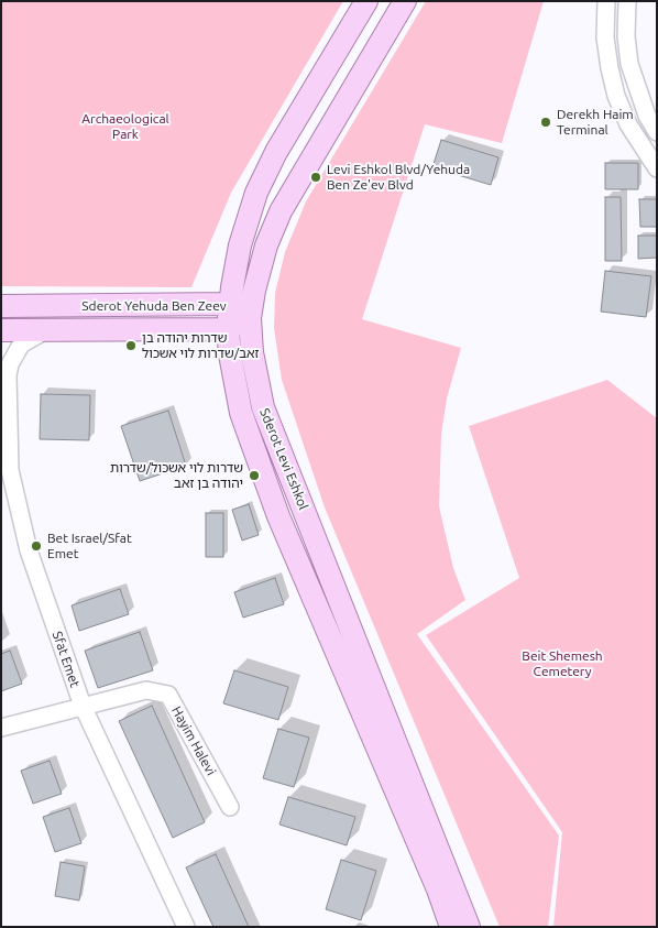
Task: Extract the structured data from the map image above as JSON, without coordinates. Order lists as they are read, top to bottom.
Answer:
{
  "streets": {
    "main road": ["Sderot Yehuda Ben Zeev", "Sderot Levi Eshkol"],
    "street": ["Sfat Emet", "Hayim Halevi"]
  },
  "crossings": [
    ["Sderot Yehuda Ben Zeev", "Sderot Levi Eshkol"],
    ["Sderot Yehuda Ben Zeev", "Sfat Emet"],
    ["Sfat Emet", "Hayim Halevi"]
  ],
  "parks": ["Archaeological Park", "Beit Shemesh Cemetery"],
  "places": [
    "Derekh Haim Terminal",
    "Levi Eshkol Blvd/Yehuda Ben Ze'ev Blvd",
    "שדרות יהודה בן זאב/שדרות לוי אשכול",
    "שדרות לוי אשכול/שדרות יהודה בן זאב",
    "Bet Israel/Sfat Emet"
  ]
}
